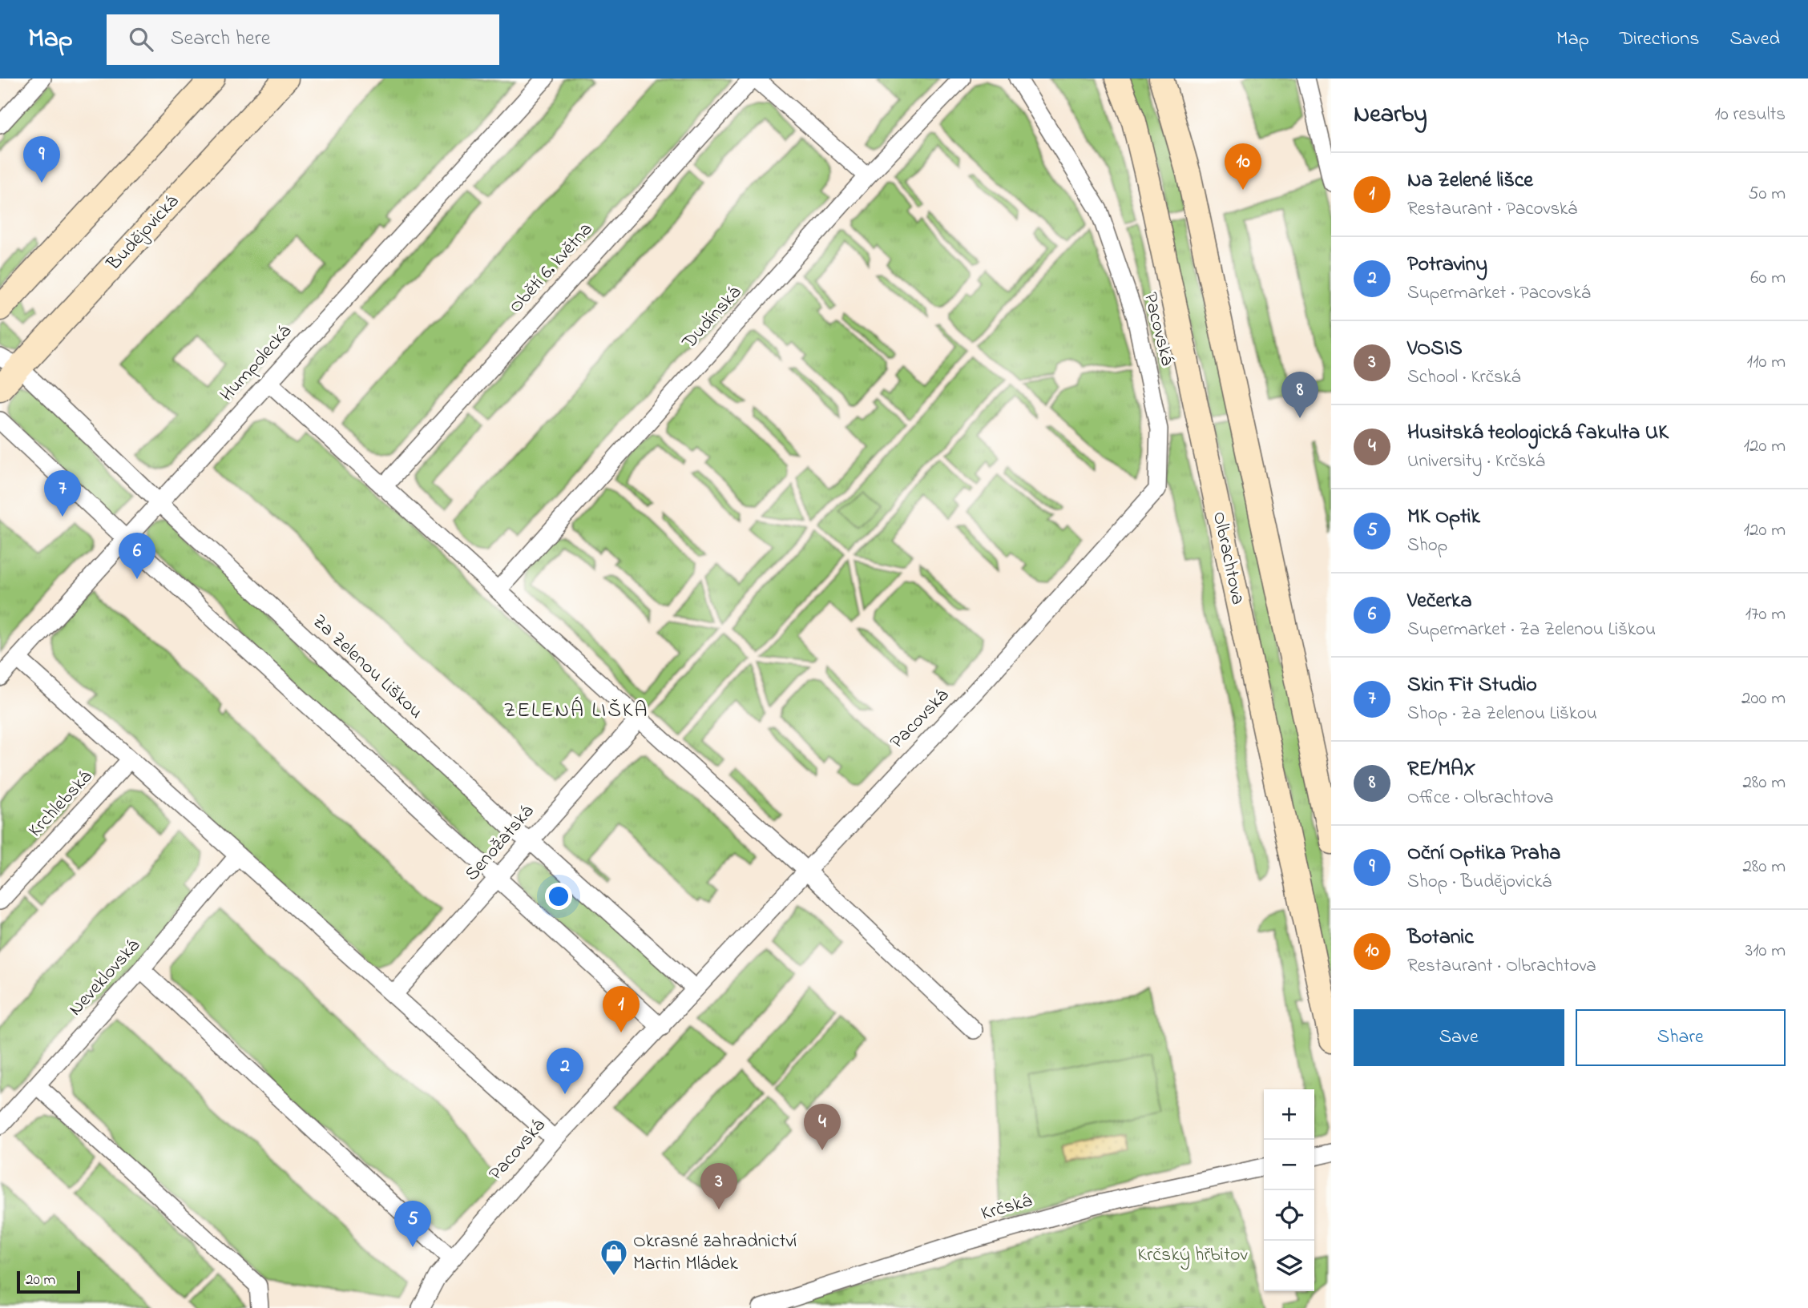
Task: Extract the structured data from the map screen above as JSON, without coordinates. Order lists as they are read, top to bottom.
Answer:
{
  "streets": {
    "street": [
      "Budějovická",
      "Obětí 6. května",
      "Dudínská",
      "Pacovská",
      "Humpolecká",
      "Olbrachtova",
      "Za Zelenou Liškou",
      "Krchlebská",
      "Senožatská",
      "Neveklovská",
      "Krčská"
    ]
  },
  "crossings": [
    ["Budějovická", "Za Zelenou Liškou"],
    ["Pacovská", "Za Zelenou Liškou"],
    ["Humpolecká", "Za Zelenou Liškou"],
    ["Za Zelenou Liškou", "Senožatská"]
  ],
  "districts": ["ZELENÁ LIŠKA"],
  "parks": ["Krčský hřbitov"],
  "places": {
    "shop": ["Okrasné zahradnictví Martin Mládek"]
  },
  "scale_bar": "20 m",
  "page": {
    "header": "Map",
    "search": "Search here",
    "nav": ["Map", "Directions", "Saved"],
    "heading": ["Nearby", "10 results"],
    "pins": [
      "9",
      "10",
      "8",
      "7",
      "6",
      "1",
      "2",
      "4",
      "3",
      "5"
    ],
    "list": [
      {
        "mark": "1",
        "name": "Na Zelené lišce",
        "note": "Restaurant · Pacovská",
        "value": "50 m"
      },
      {
        "mark": "2",
        "name": "Potraviny",
        "note": "Supermarket · Pacovská",
        "value": "60 m"
      },
      {
        "mark": "3",
        "name": "VOSIS",
        "note": "School · Krčská",
        "value": "110 m"
      },
      {
        "mark": "4",
        "name": "Husitská teologická fakulta UK",
        "note": "University · Krčská",
        "value": "120 m"
      },
      {
        "mark": "5",
        "name": "MK Optik",
        "note": "Shop",
        "value": "120 m"
      },
      {
        "mark": "6",
        "name": "Večerka",
        "note": "Supermarket · Za Zelenou Liškou",
        "value": "170 m"
      },
      {
        "mark": "7",
        "name": "Skin Fit Studio",
        "note": "Shop · Za Zelenou Liškou",
        "value": "200 m"
      },
      {
        "mark": "8",
        "name": "RE/MAX",
        "note": "Office · Olbrachtova",
        "value": "280 m"
      },
      {
        "mark": "9",
        "name": "Oční Optika Praha",
        "note": "Shop · Budějovická",
        "value": "280 m"
      },
      {
        "mark": "10",
        "name": "Botanic",
        "note": "Restaurant · Olbrachtova",
        "value": "310 m"
      }
    ],
    "buttons": ["Save", "Share"],
    "map_buttons": ["+", "−"],
    "scale": "20 m"
  }
}
